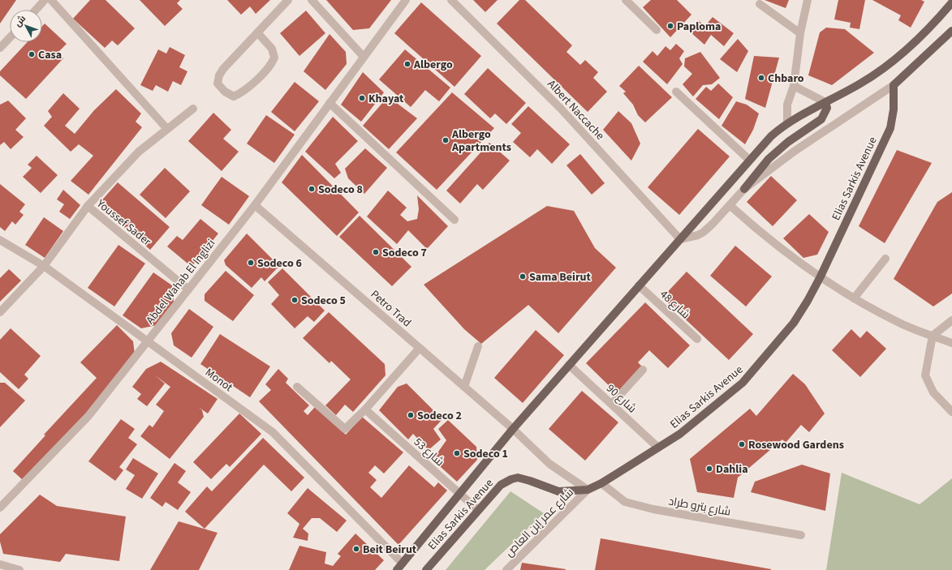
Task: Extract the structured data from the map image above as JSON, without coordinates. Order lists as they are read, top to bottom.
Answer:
{
  "streets": {
    "main road": ["Elias Sarkis Avenue"],
    "street": [
      "Albert Naccache",
      "Youssef Sader",
      "Abdel Wahab El Inglizi",
      "شارع 48",
      "Petro Trad",
      "Monot",
      "شارع 90",
      "شارع 53",
      "شارع بترو طراد",
      "شارع عمر إبن العاص"
    ]
  },
  "crossings": [
    ["Albert Naccache", "Elias Sarkis Avenue"],
    ["Elias Sarkis Avenue", "شارع 48"],
    ["Elias Sarkis Avenue", "Petro Trad"],
    ["Elias Sarkis Avenue", "Monot"],
    ["Elias Sarkis Avenue", "شارع 90"],
    ["Elias Sarkis Avenue", "شارع 53"],
    ["Elias Sarkis Avenue", "شارع بترو طراد"],
    ["Elias Sarkis Avenue", "شارع عمر إبن العاص"],
    ["Youssef Sader", "Abdel Wahab El Inglizi"],
    ["Youssef Sader", "Monot"],
    ["Abdel Wahab El Inglizi", "Petro Trad"],
    ["Abdel Wahab El Inglizi", "Monot"]
  ],
  "places": [
    "Paploma",
    "Casa",
    "Albergo",
    "Chbaro",
    "Khayat",
    "Albergo Apartments",
    "Sodeco 8",
    "Sodeco 7",
    "Sodeco 6",
    "Sama Beirut",
    "Sodeco 5",
    "Sodeco 2",
    "Rosewood Gardens",
    "Sodeco 1",
    "Dahlia",
    "Beit Beirut"
  ],
  "north": "top left"
}
